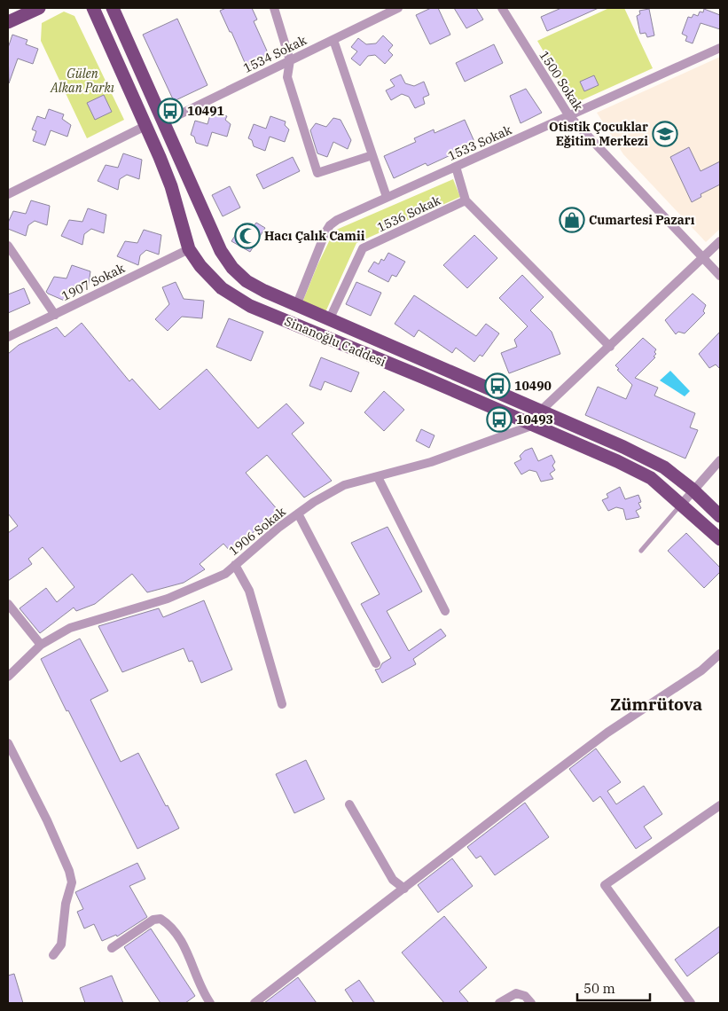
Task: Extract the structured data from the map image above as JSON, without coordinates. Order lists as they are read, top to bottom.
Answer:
{
  "streets": {
    "main road": ["Si̇nanoğlu Caddesi"],
    "street": [
      "1534 Sokak",
      "1500 Sokak",
      "1533 Sokak",
      "1536 Sokak",
      "1907 Sokak",
      "1906 Sokak"
    ]
  },
  "crossings": [
    ["1534 Sokak", "Si̇nanoğlu Caddesi"],
    ["1500 Sokak", "1533 Sokak"],
    ["1533 Sokak", "Si̇nanoğlu Caddesi"],
    ["1536 Sokak", "Si̇nanoğlu Caddesi"],
    ["1907 Sokak", "Si̇nanoğlu Caddesi"],
    ["Si̇nanoğlu Caddesi", "1906 Sokak"]
  ],
  "districts": ["Zümrütova"],
  "parks": ["Gülen Alkan Parkı"],
  "places": {
    "bus stop": ["10491", "10490", "10493"],
    "school or university": ["Otistik Çocuklar Eğitim Merkezi"],
    "shop": ["Cumartesi Pazarı"],
    "mosque": ["Hacı Çalık Camii"]
  },
  "scale_bar": "50 m"
}
